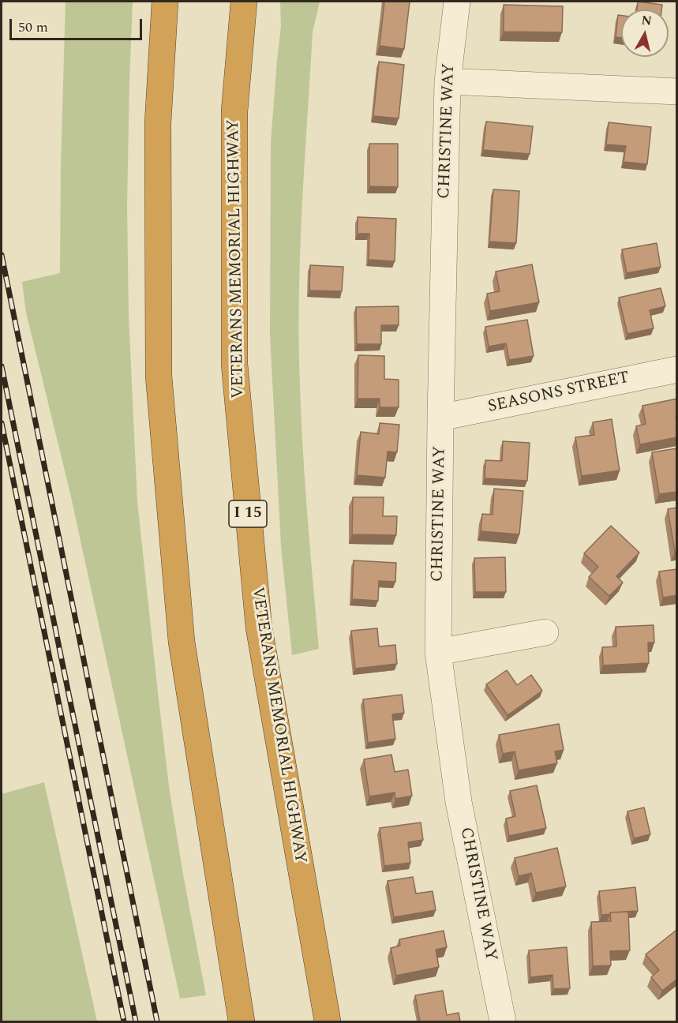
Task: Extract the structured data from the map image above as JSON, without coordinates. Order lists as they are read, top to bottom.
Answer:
{
  "streets": {
    "highway": ["VETERANS MEMORIAL HIGHWAY", "I 15"],
    "street": ["CHRISTINE WAY", "SEASONS STREET"]
  },
  "crossings": [
    ["CHRISTINE WAY", "SEASONS STREET"]
  ],
  "scale_bar": "50 m",
  "north": "top"
}
